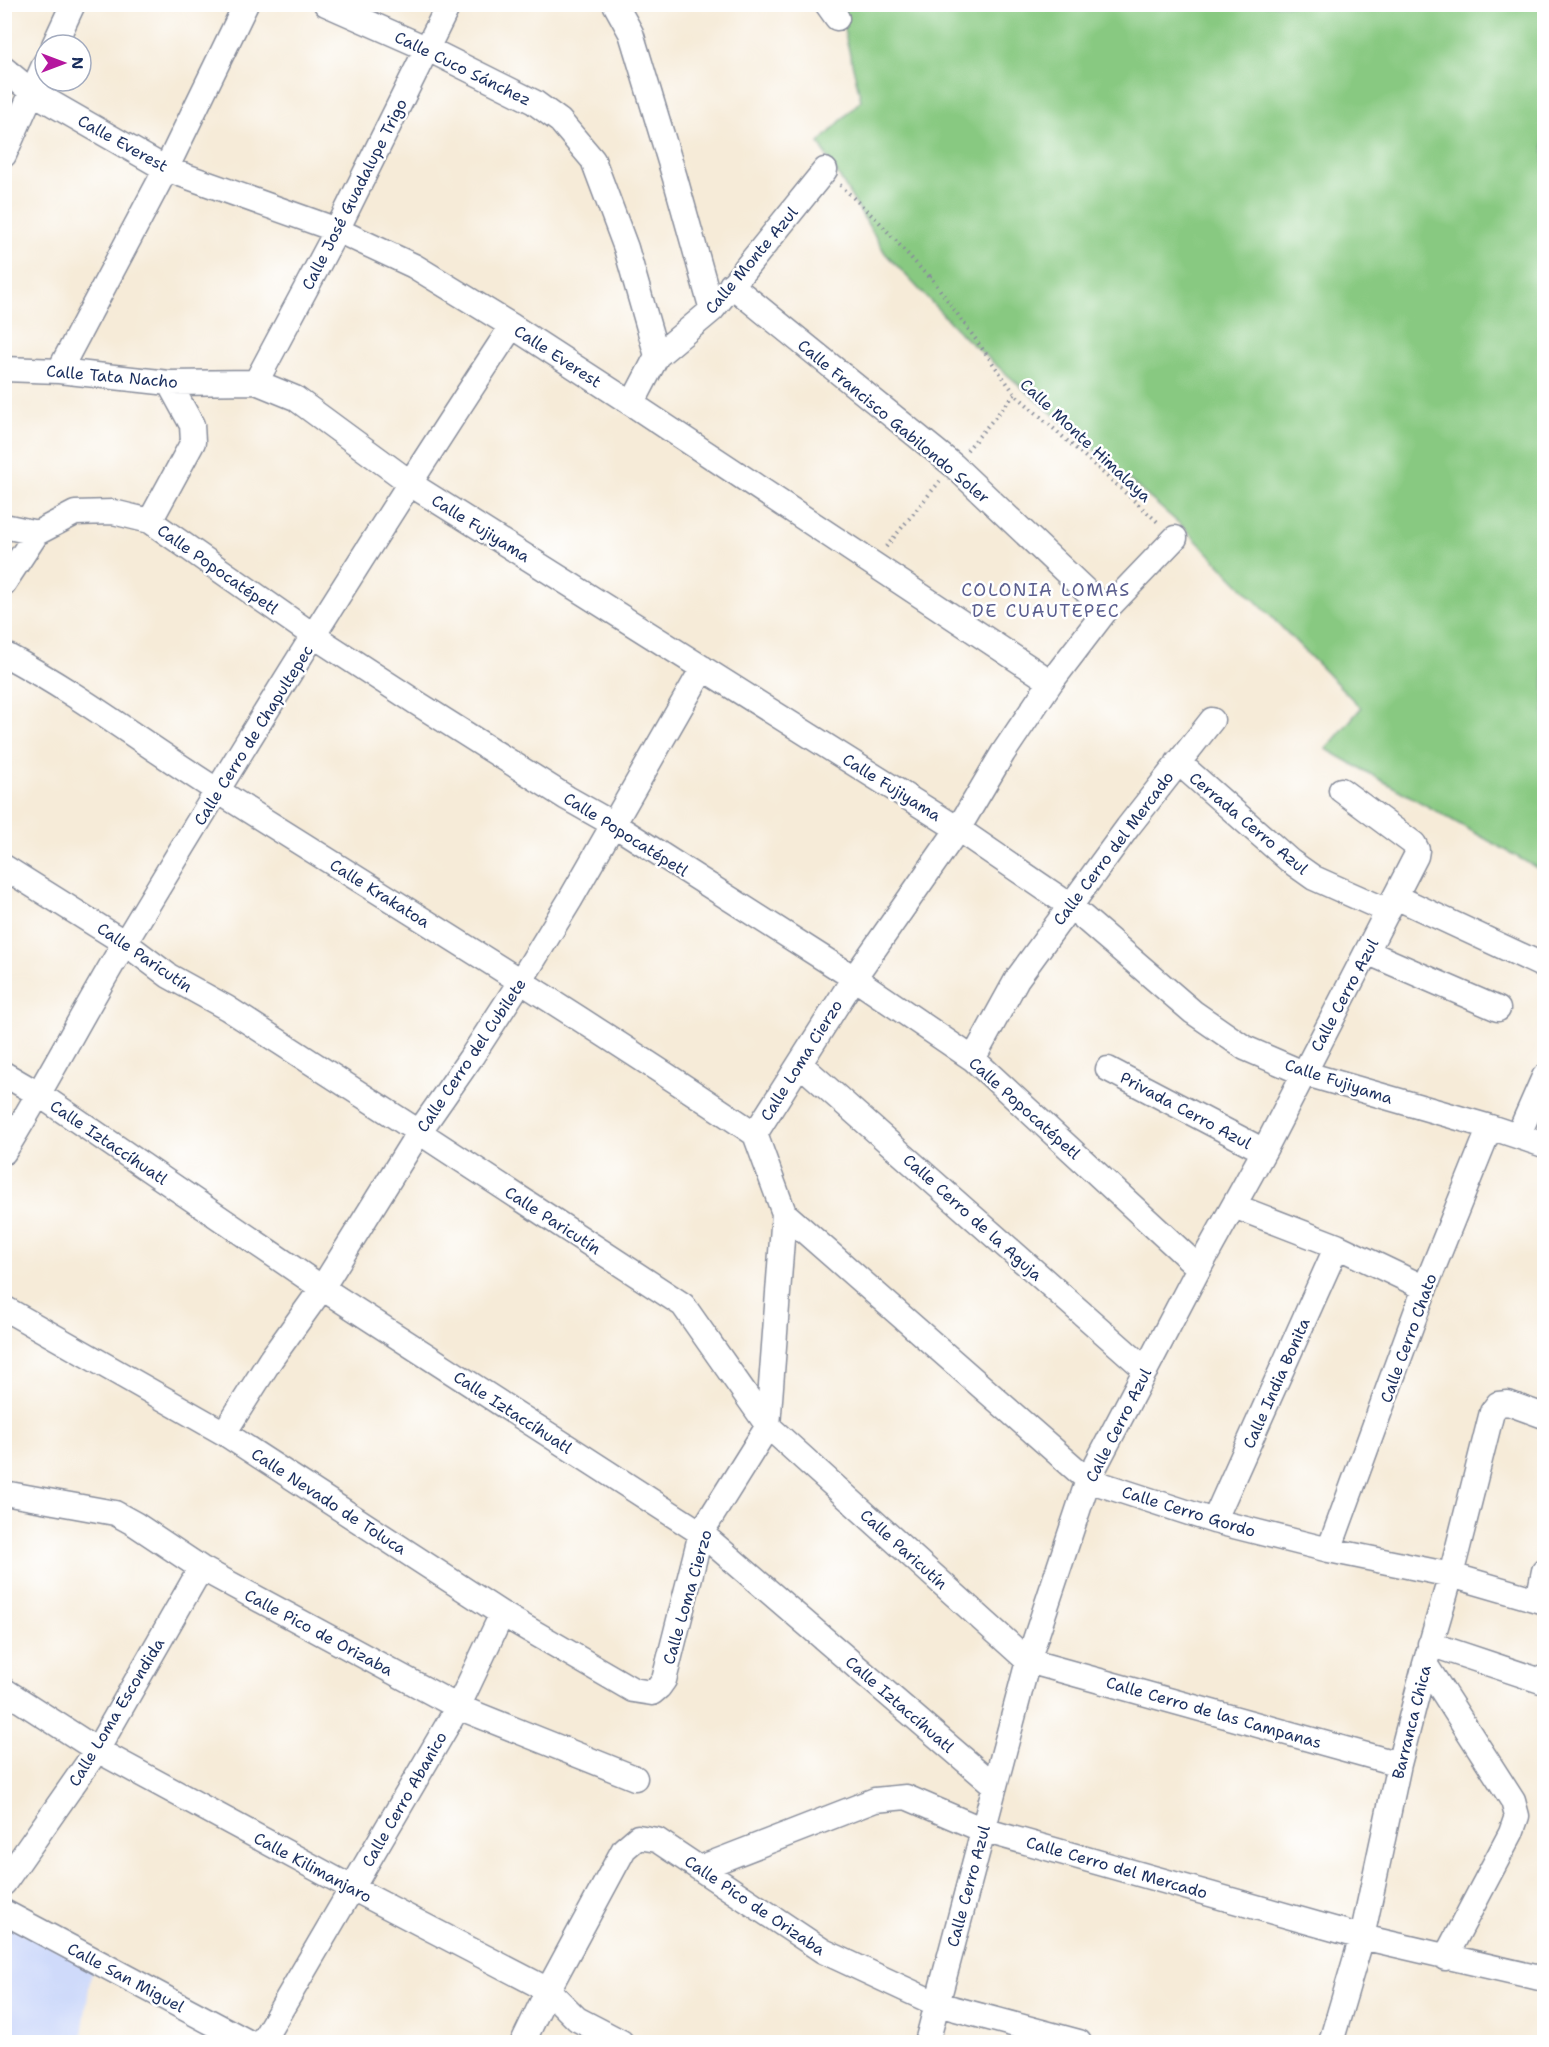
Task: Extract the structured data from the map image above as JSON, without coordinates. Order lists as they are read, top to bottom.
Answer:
{
  "streets": {
    "street": [
      "Calle Cuco Sánchez",
      "Calle Everest",
      "Calle José Guadalupe Trigo",
      "Calle Monte Azul",
      "Calle Tata Nacho",
      "Calle Francisco Gabilondo Soler",
      "Calle Fujiyama",
      "Calle Popocatépetl",
      "Calle Cerro de Chapultepec",
      "Cerrada Cerro Azul",
      "Calle Cerro del Mercado",
      "Calle Krakatoa",
      "Calle Paricutín",
      "Calle Cerro Azul",
      "Calle Cerro del Cubilete",
      "Calle Loma Cierzo",
      "Privada Cerro Azul",
      "Calle Iztaccíhuatl",
      "Calle Cerro de la Aguja",
      "Calle Cerro Chato",
      "Calle India Bonita",
      "Calle Nevado de Toluca",
      "Calle Cerro Gordo",
      "Calle Pico de Orizaba",
      "Calle Loma Escondida",
      "Calle Cerro de las Campanas",
      "Barranca Chica",
      "Calle Cerro Abanico",
      "Calle Kilimanjaro",
      "Calle San Miguel"
    ],
    "path": ["Calle Monte Himalaya"]
  },
  "crossings": [
    ["Calle Cuco Sánchez", "Calle José Guadalupe Trigo"],
    ["Calle Cuco Sánchez", "Calle Monte Azul"],
    ["Calle Everest", "Calle José Guadalupe Trigo"],
    ["Calle Everest", "Calle Monte Azul"],
    ["Calle Everest", "Calle Cerro de Chapultepec"],
    ["Calle Everest", "Calle Loma Cierzo"],
    ["Calle José Guadalupe Trigo", "Calle Tata Nacho"],
    ["Calle José Guadalupe Trigo", "Calle Fujiyama"],
    ["Calle Monte Azul", "Calle Francisco Gabilondo Soler"],
    ["Calle Monte Azul", "Calle Monte Himalaya"],
    ["Calle Tata Nacho", "Calle Fujiyama"],
    ["Calle Francisco Gabilondo Soler", "Calle Loma Cierzo"],
    ["Calle Monte Himalaya", "Calle Loma Cierzo"],
    ["Calle Fujiyama", "Calle Cerro de Chapultepec"],
    ["Calle Fujiyama", "Calle Cerro del Mercado"],
    ["Calle Fujiyama", "Calle Cerro Azul"],
    ["Calle Fujiyama", "Calle Cerro del Cubilete"],
    ["Calle Fujiyama", "Calle Loma Cierzo"],
    ["Calle Fujiyama", "Calle Cerro Chato"],
    ["Calle Popocatépetl", "Calle Cerro de Chapultepec"],
    ["Calle Popocatépetl", "Calle Cerro del Mercado"],
    ["Calle Popocatépetl", "Calle Cerro Azul"],
    ["Calle Popocatépetl", "Calle Cerro del Cubilete"],
    ["Calle Popocatépetl", "Calle Loma Cierzo"],
    ["Calle Cerro de Chapultepec", "Calle Krakatoa"],
    ["Calle Cerro de Chapultepec", "Calle Paricutín"],
    ["Calle Cerro de Chapultepec", "Calle Iztaccíhuatl"],
    ["Cerrada Cerro Azul", "Calle Cerro del Mercado"],
    ["Cerrada Cerro Azul", "Calle Cerro Azul"],
    ["Calle Cerro del Mercado", "Calle Cerro Azul"],
    ["Calle Cerro del Mercado", "Calle Pico de Orizaba"],
    ["Calle Cerro del Mercado", "Barranca Chica"],
    ["Calle Krakatoa", "Calle Cerro del Cubilete"],
    ["Calle Krakatoa", "Calle Loma Cierzo"],
    ["Calle Paricutín", "Calle Cerro Azul"],
    ["Calle Paricutín", "Calle Cerro del Cubilete"],
    ["Calle Paricutín", "Calle Loma Cierzo"],
    ["Calle Paricutín", "Calle Cerro de las Campanas"],
    ["Calle Cerro Azul", "Privada Cerro Azul"],
    ["Calle Cerro Azul", "Calle Iztaccíhuatl"],
    ["Calle Cerro Azul", "Calle Cerro de la Aguja"],
    ["Calle Cerro Azul", "Calle Cerro Gordo"],
    ["Calle Cerro Azul", "Calle Pico de Orizaba"],
    ["Calle Cerro Azul", "Calle Cerro de las Campanas"],
    ["Calle Cerro del Cubilete", "Calle Iztaccíhuatl"],
    ["Calle Cerro del Cubilete", "Calle Nevado de Toluca"],
    ["Calle Loma Cierzo", "Calle Iztaccíhuatl"],
    ["Calle Loma Cierzo", "Calle Cerro de la Aguja"],
    ["Calle Loma Cierzo", "Calle Nevado de Toluca"],
    ["Calle Loma Cierzo", "Calle Cerro Gordo"],
    ["Calle Cerro Chato", "Calle Cerro Gordo"],
    ["Calle India Bonita", "Calle Cerro Gordo"],
    ["Calle Nevado de Toluca", "Calle Cerro Abanico"],
    ["Calle Cerro Gordo", "Barranca Chica"],
    ["Calle Pico de Orizaba", "Calle Loma Escondida"],
    ["Calle Pico de Orizaba", "Calle Cerro Abanico"],
    ["Calle Pico de Orizaba", "Calle Kilimanjaro"],
    ["Calle Loma Escondida", "Calle Kilimanjaro"],
    ["Calle Cerro de las Campanas", "Barranca Chica"],
    ["Calle Cerro Abanico", "Calle Kilimanjaro"]
  ],
  "districts": ["COLONIA LOMAS DE CUAUTEPEC"],
  "north": "right"
}
